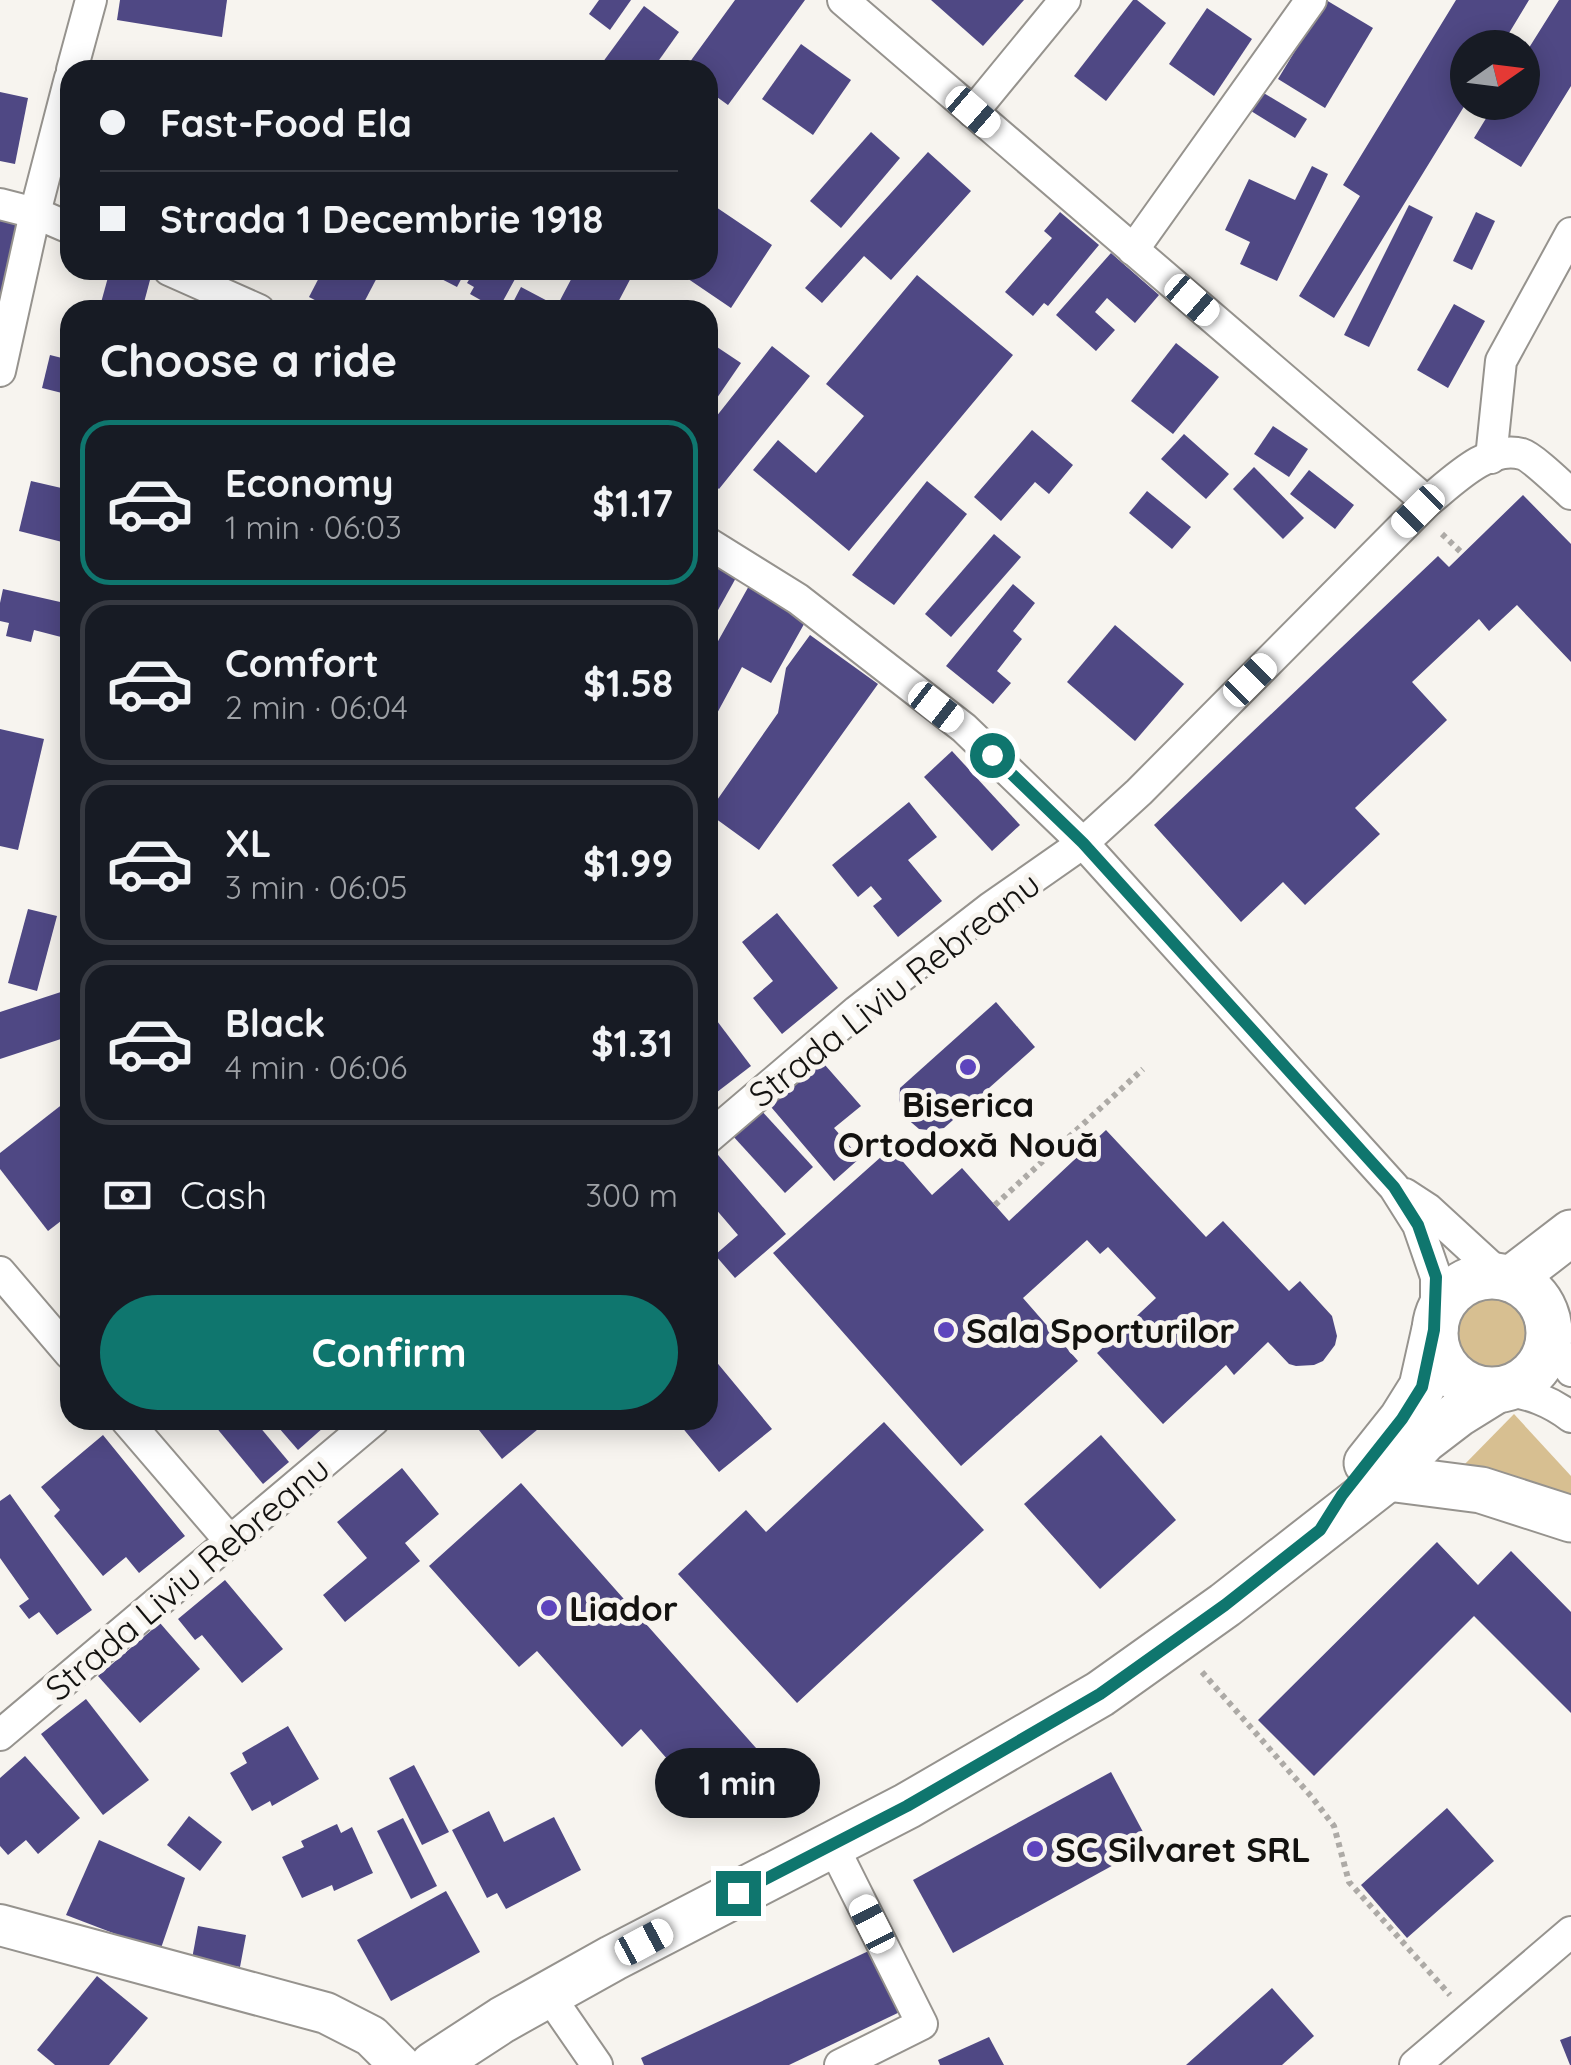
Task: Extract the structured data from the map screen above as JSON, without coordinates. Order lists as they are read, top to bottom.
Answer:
{
  "streets": {
    "street": ["Strada Liviu Rebreanu"]
  },
  "places": [
    "Biserica Ortodoxă Nouă",
    "Sala Sporturilor",
    "Liador",
    "SC Silvaret SRL"
  ],
  "north": "right",
  "page": {
    "banner": ["Fast-Food Ela", "Strada 1 Decembrie 1918"],
    "heading": "Choose a ride",
    "list": [
      {
        "name": "Economy",
        "note": "1 min · 06:03",
        "value": "$1.17"
      },
      {
        "name": "Comfort",
        "note": "2 min · 06:04",
        "value": "$1.58"
      },
      {
        "name": "XL",
        "note": "3 min · 06:05",
        "value": "$1.99"
      },
      {
        "name": "Black",
        "note": "4 min · 06:06",
        "value": "$1.31"
      }
    ],
    "pay": ["Cash", "300 m"],
    "buttons": "Confirm",
    "bubble": "1 min"
  }
}
